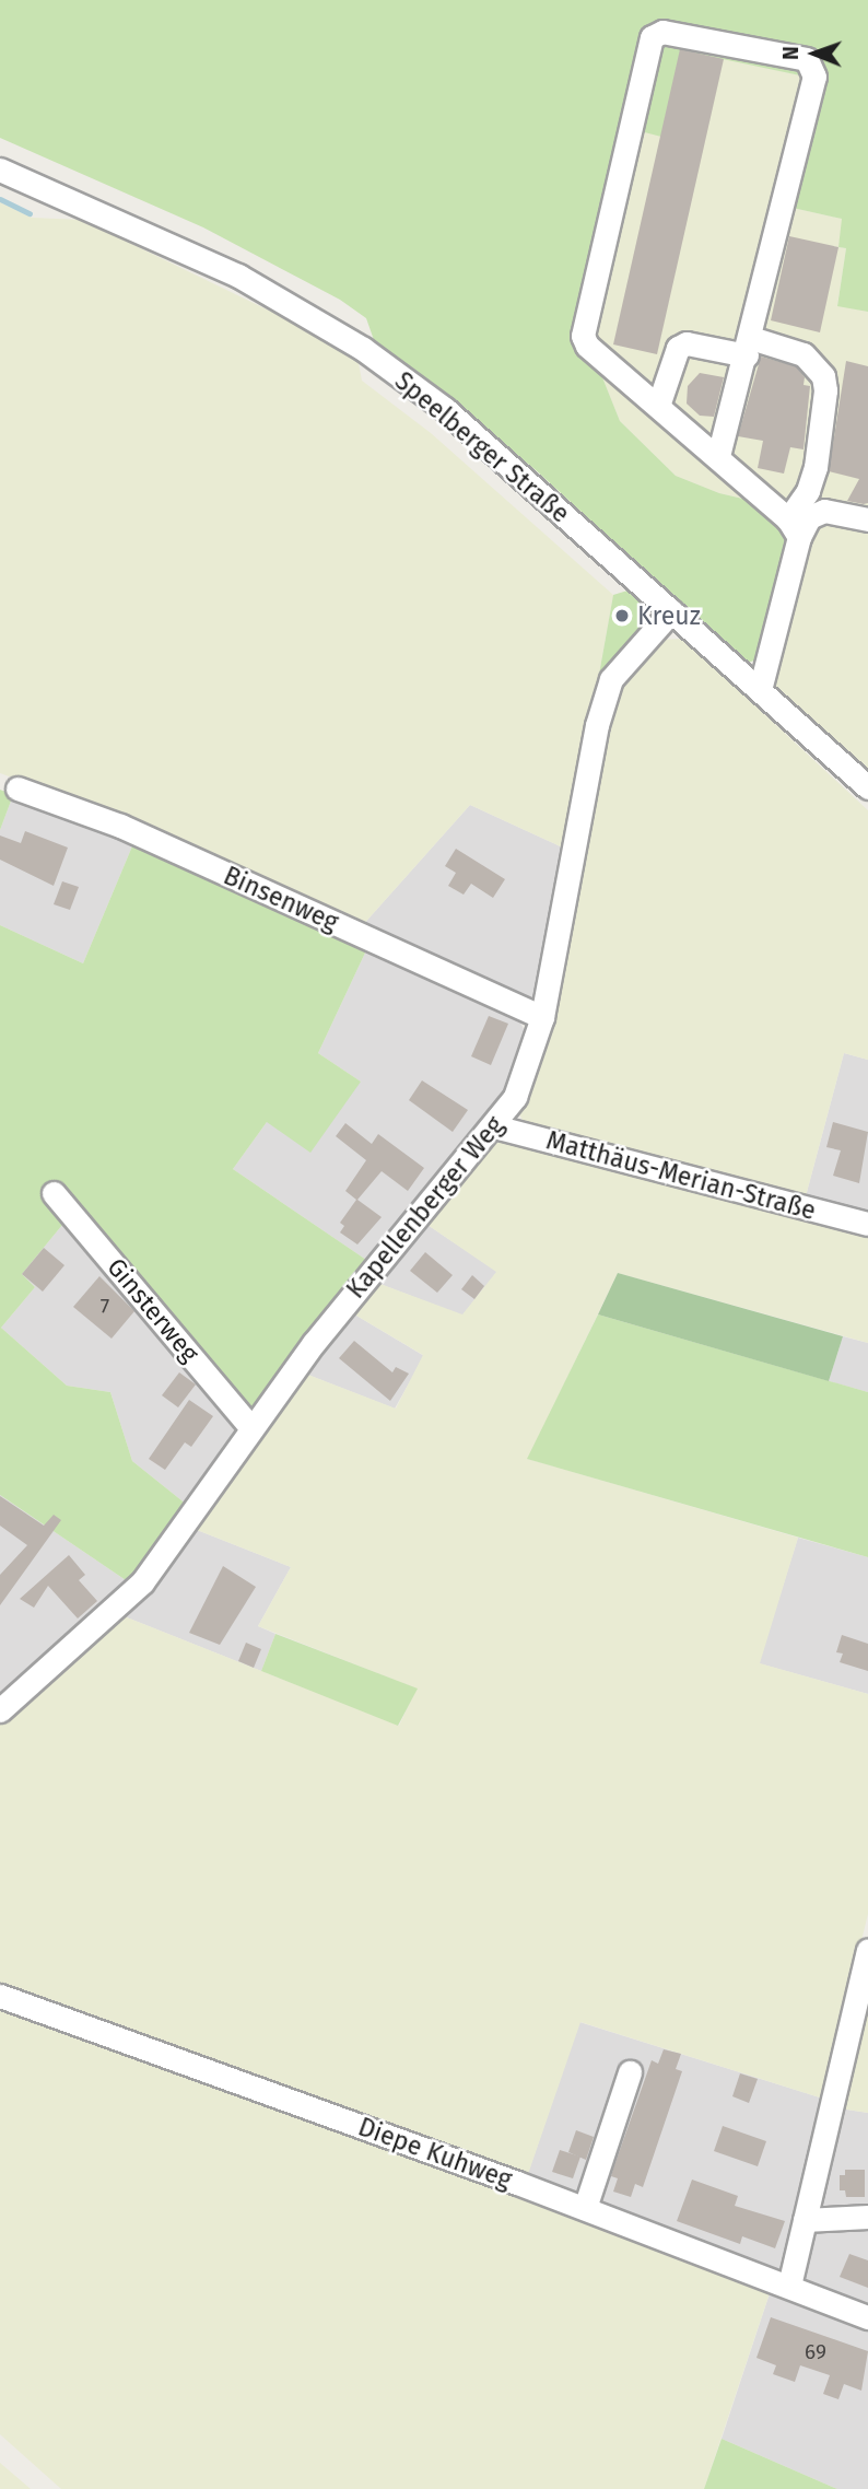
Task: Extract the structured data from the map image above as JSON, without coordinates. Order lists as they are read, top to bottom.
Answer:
{
  "streets": {
    "street": [
      "Speelberger Straße",
      "Binsenweg",
      "Matthäus-Merian-Straße",
      "Kapellenberger Weg",
      "Ginsterweg",
      "Diepe Kuhweg"
    ]
  },
  "crossings": [
    ["Speelberger Straße", "Kapellenberger Weg"],
    ["Binsenweg", "Kapellenberger Weg"],
    ["Matthäus-Merian-Straße", "Kapellenberger Weg"],
    ["Kapellenberger Weg", "Ginsterweg"]
  ],
  "places": ["Kreuz"],
  "house_numbers": ["7", "69"],
  "north": "left"
}
